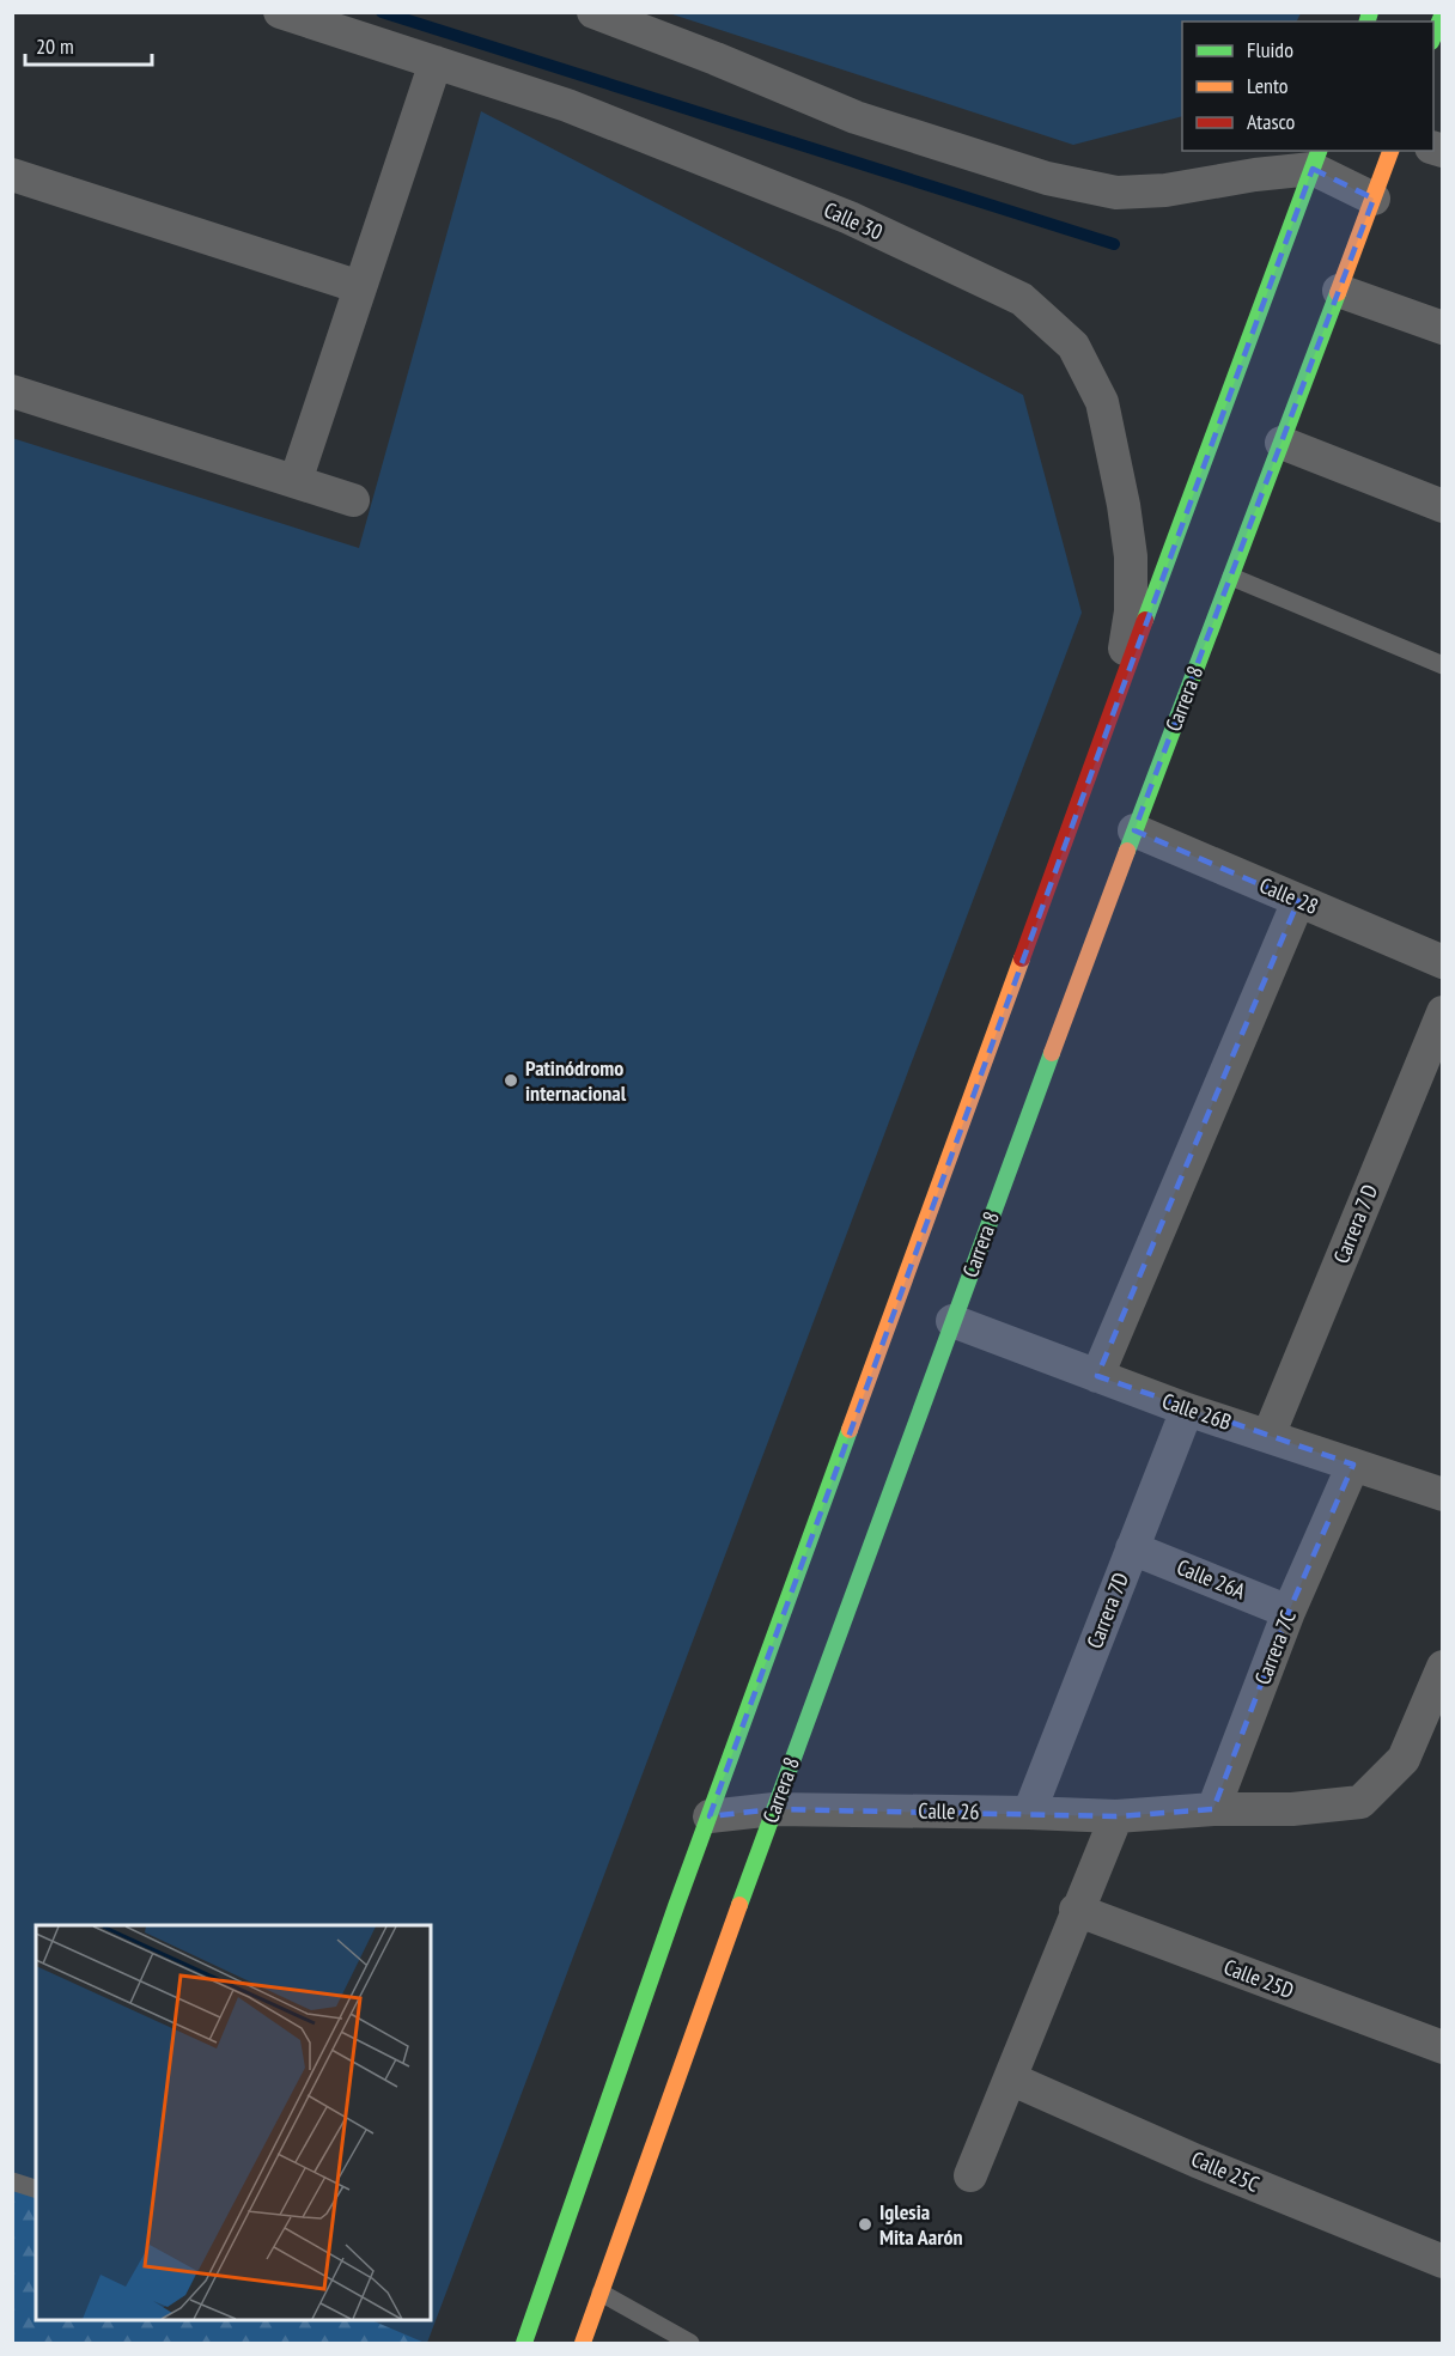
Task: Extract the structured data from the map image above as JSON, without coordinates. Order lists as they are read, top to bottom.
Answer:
{
  "streets": {
    "main road": ["Carrera 8"],
    "street": [
      "Calle 30",
      "Calle 28",
      "Carrera 7 D",
      "Calle 26B",
      "Calle 26A",
      "Carrera 7D",
      "Carrera 7C",
      "Calle 26",
      "Calle 25D",
      "Calle 25C"
    ]
  },
  "crossings": [
    ["Carrera 8", "Calle 28"],
    ["Carrera 8", "Calle 26B"],
    ["Carrera 8", "Calle 26"],
    ["Carrera 7 D", "Calle 26B"],
    ["Calle 26B", "Carrera 7D"],
    ["Calle 26B", "Carrera 7C"],
    ["Calle 26A", "Carrera 7D"],
    ["Calle 26A", "Carrera 7C"],
    ["Carrera 7D", "Calle 26"],
    ["Carrera 7C", "Calle 26"]
  ],
  "places": ["Patinódromo internacional", "Iglesia Mita Aarón"],
  "legend": ["Fluido", "Lento", "Atasco"],
  "scale_bar": "20 m"
}
